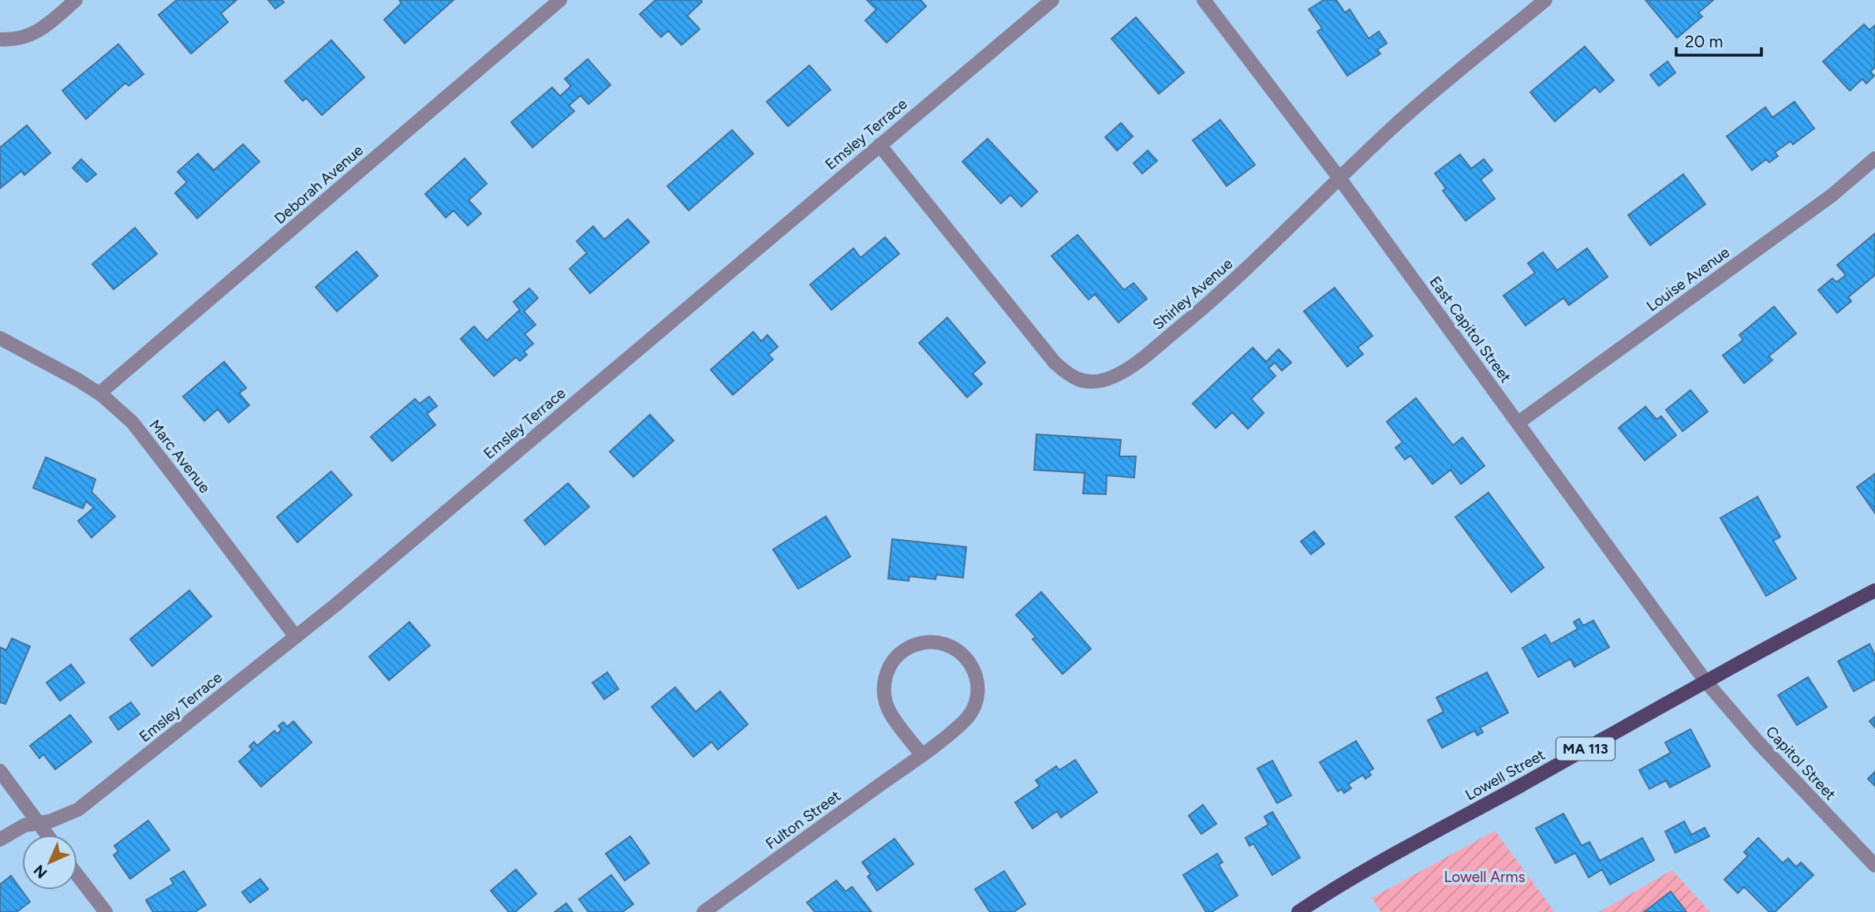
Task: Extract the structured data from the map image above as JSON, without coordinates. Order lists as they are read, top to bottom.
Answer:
{
  "streets": {
    "main road": ["MA 113", "Lowell Street"],
    "street": [
      "Emsley Terrace",
      "Deborah Avenue",
      "Louise Avenue",
      "Shirley Avenue",
      "East Capitol Street",
      "Marc Avenue",
      "Capitol Street",
      "Fulton Street"
    ]
  },
  "crossings": [
    ["Emsley Terrace", "Shirley Avenue"],
    ["Emsley Terrace", "Marc Avenue"],
    ["Deborah Avenue", "Marc Avenue"],
    ["Louise Avenue", "East Capitol Street"],
    ["Shirley Avenue", "East Capitol Street"],
    ["East Capitol Street", "Capitol Street"],
    ["East Capitol Street", "Lowell Street"],
    ["Capitol Street", "Lowell Street"]
  ],
  "parks": ["Lowell Arms"],
  "scale_bar": "20 m",
  "north": "bottom left"
}
